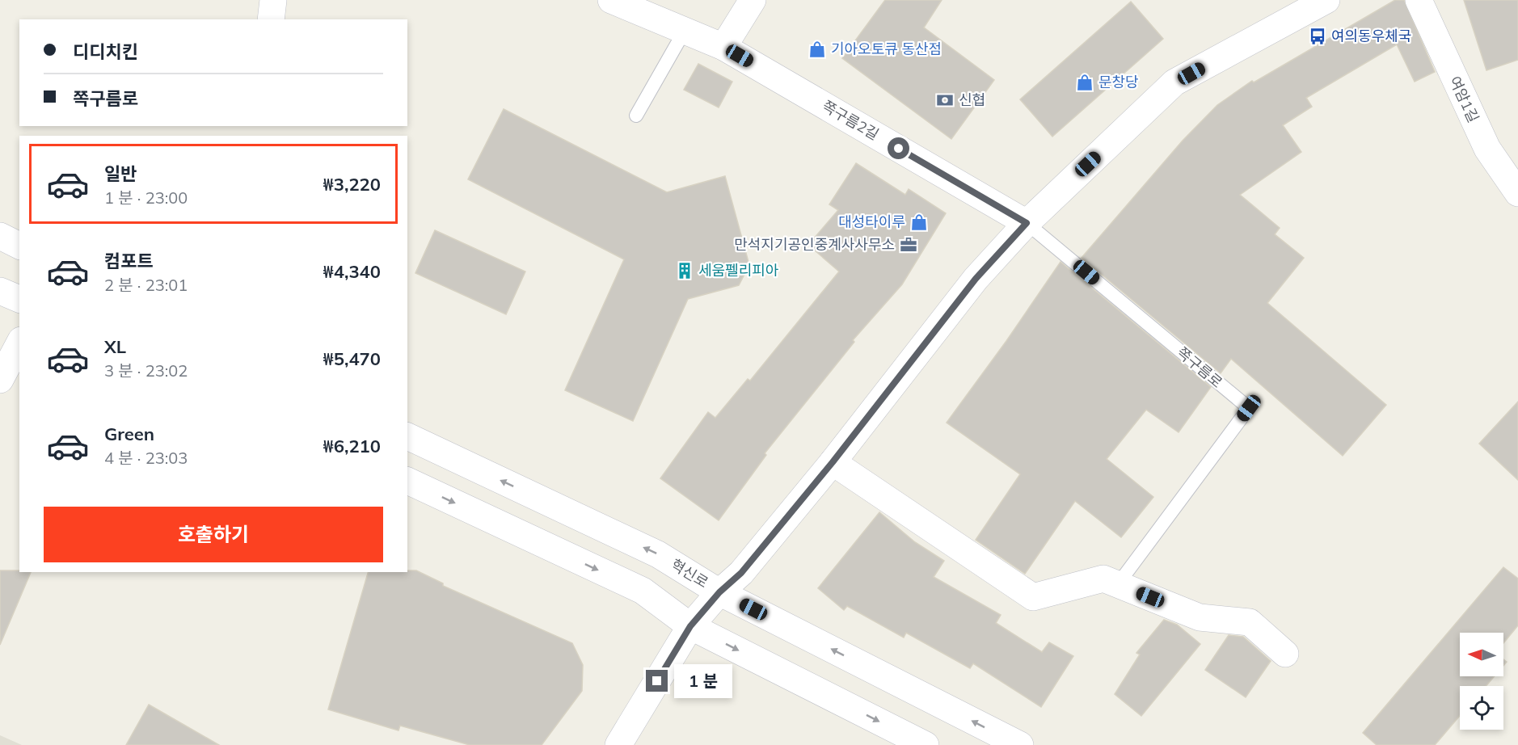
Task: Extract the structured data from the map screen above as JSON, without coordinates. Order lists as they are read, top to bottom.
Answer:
{
  "streets": {
    "street": ["여암1길", "쪽구름2길", "혁신로"],
    "lane": ["쪽구름로"]
  },
  "crossings": [
    ["쪽구름2길", "쪽구름로"]
  ],
  "places": {
    "bus stop": ["여의동우체국"],
    "shop": ["기아오토큐 동산점", "문창당", "대성타이루"],
    "bank": ["신협"],
    "office": ["만석지기공인중계사사무소"],
    "building": ["세움펠리피아"]
  },
  "north": "left",
  "page": {
    "banner": ["디디치킨", "쪽구름로"],
    "list": [
      {
        "name": "일반",
        "note": "1 분 · 23:00",
        "value": "₩3,220"
      },
      {
        "name": "컴포트",
        "note": "2 분 · 23:01",
        "value": "₩4,340"
      },
      {
        "name": "XL",
        "note": "3 분 · 23:02",
        "value": "₩5,470"
      },
      {
        "name": "Green",
        "note": "4 분 · 23:03",
        "value": "₩6,210"
      }
    ],
    "buttons": "호출하기",
    "bubble": "1 분"
  }
}
